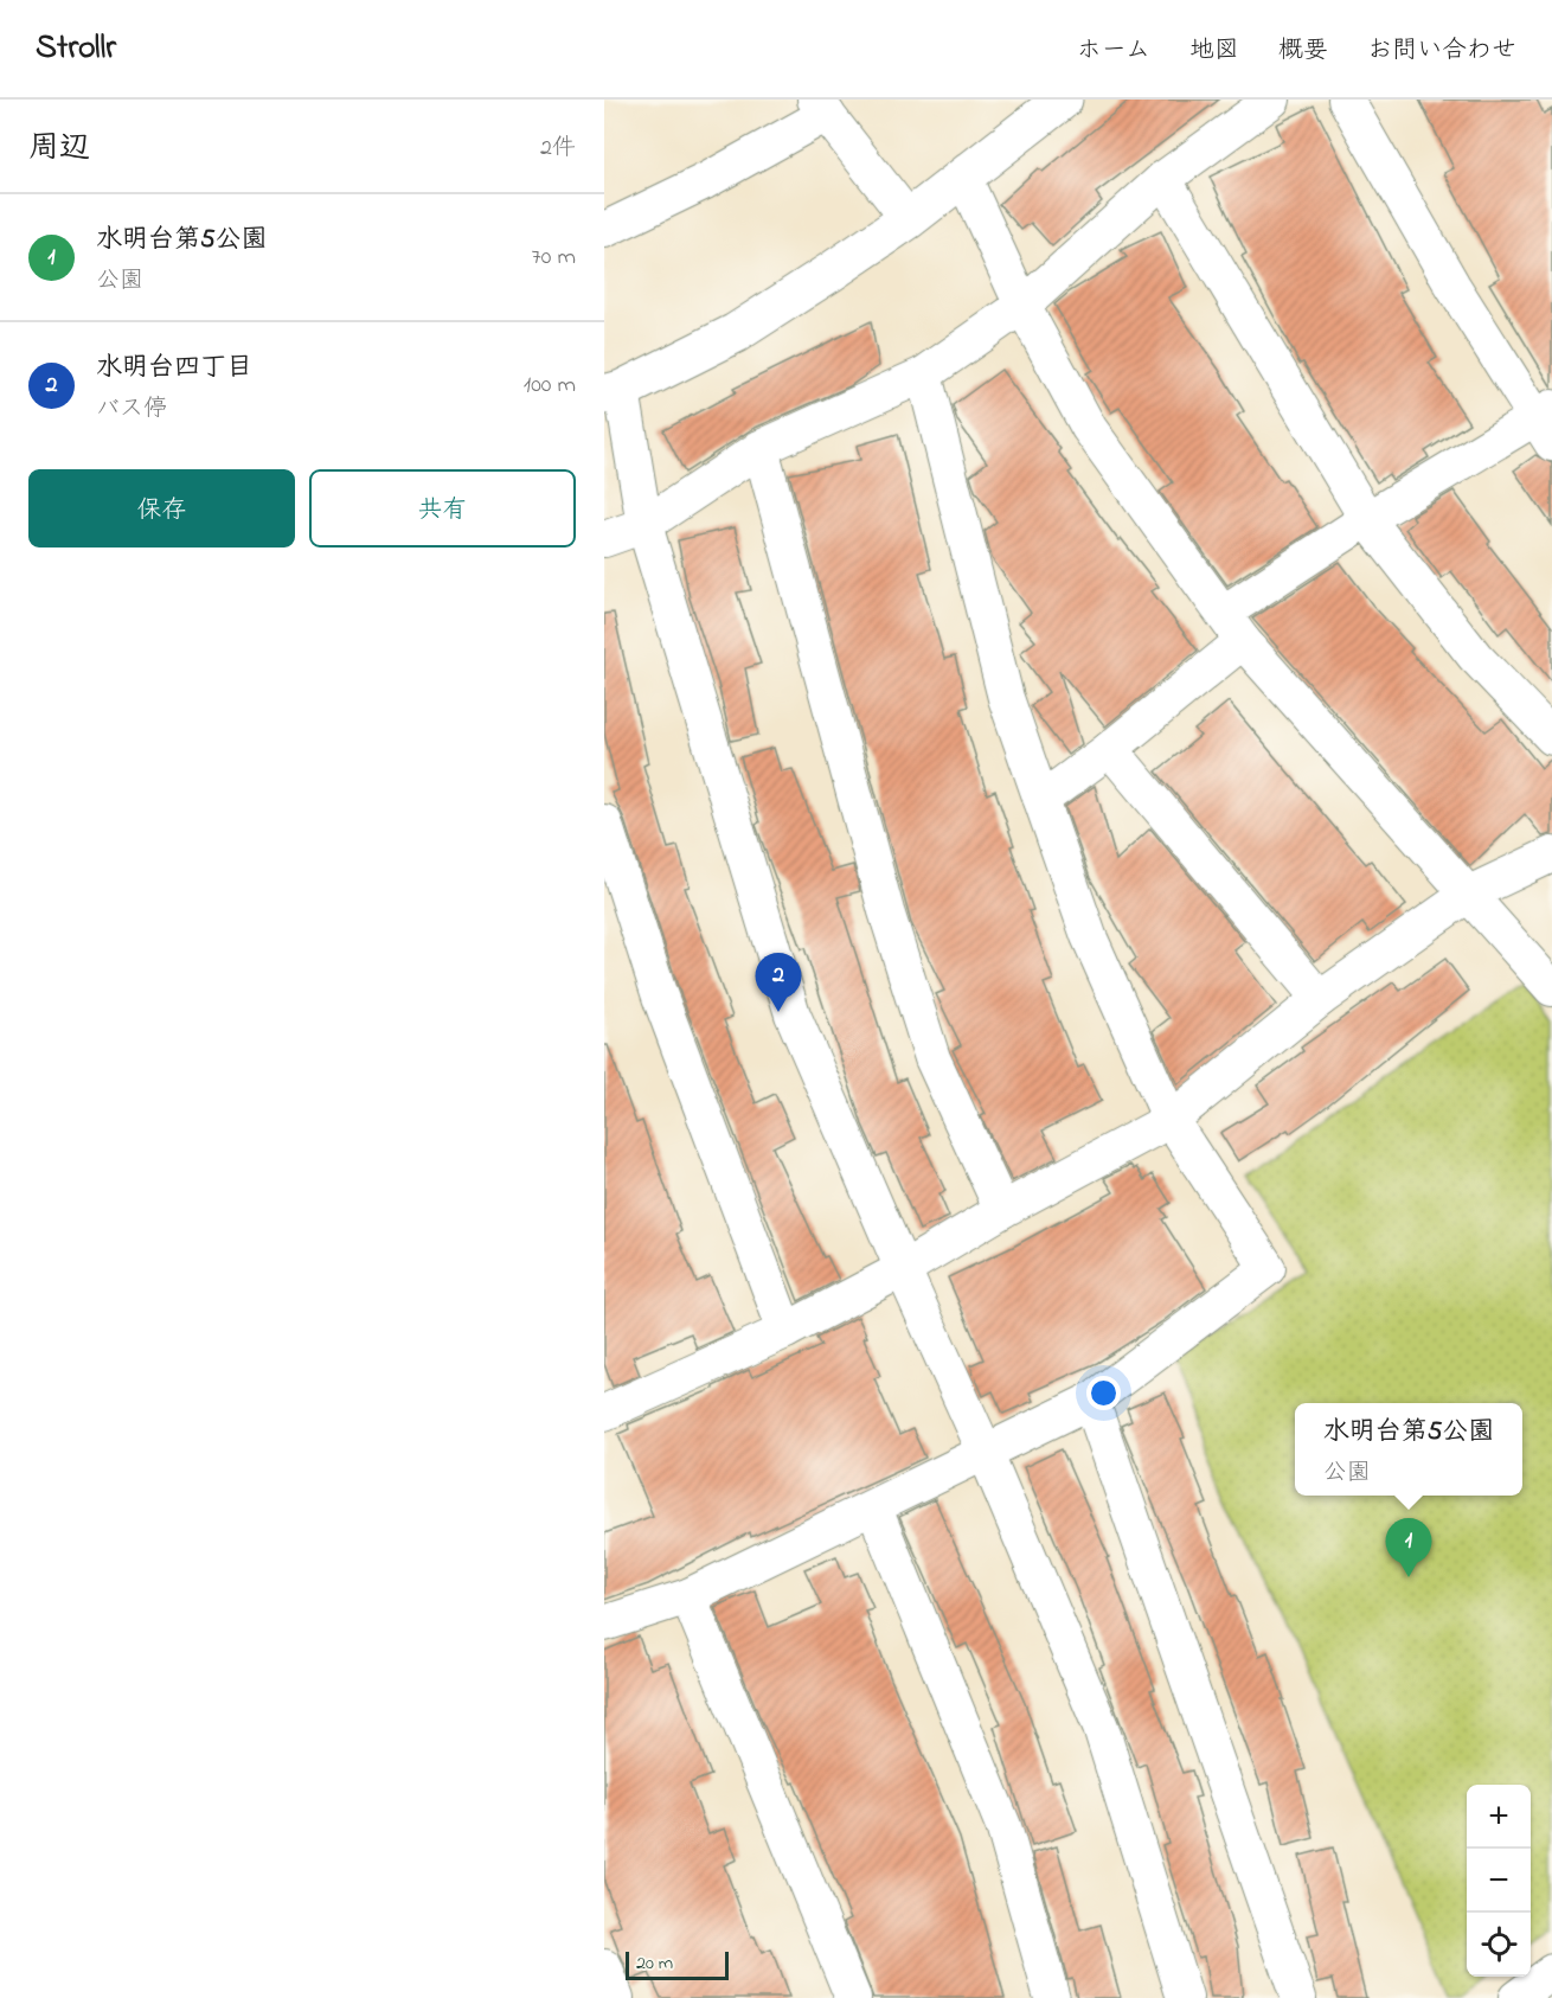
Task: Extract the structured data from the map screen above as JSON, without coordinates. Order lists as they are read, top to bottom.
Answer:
{
  "scale_bar": "20 m",
  "page": {
    "header": "Strollr",
    "nav": [
      "ホーム",
      "地図",
      "概要",
      "お問い合わせ"
    ],
    "heading": ["周辺", "2件"],
    "list": [
      {
        "mark": "1",
        "name": "水明台第5公園",
        "note": "公園",
        "value": "70 m"
      },
      {
        "mark": "2",
        "name": "水明台四丁目",
        "note": "バス停",
        "value": "100 m"
      }
    ],
    "buttons": ["保存", "共有"],
    "pins": ["2", "1"],
    "popup": ["水明台第5公園", "公園"],
    "map_buttons": ["+", "−"],
    "scale": "20 m"
  }
}
